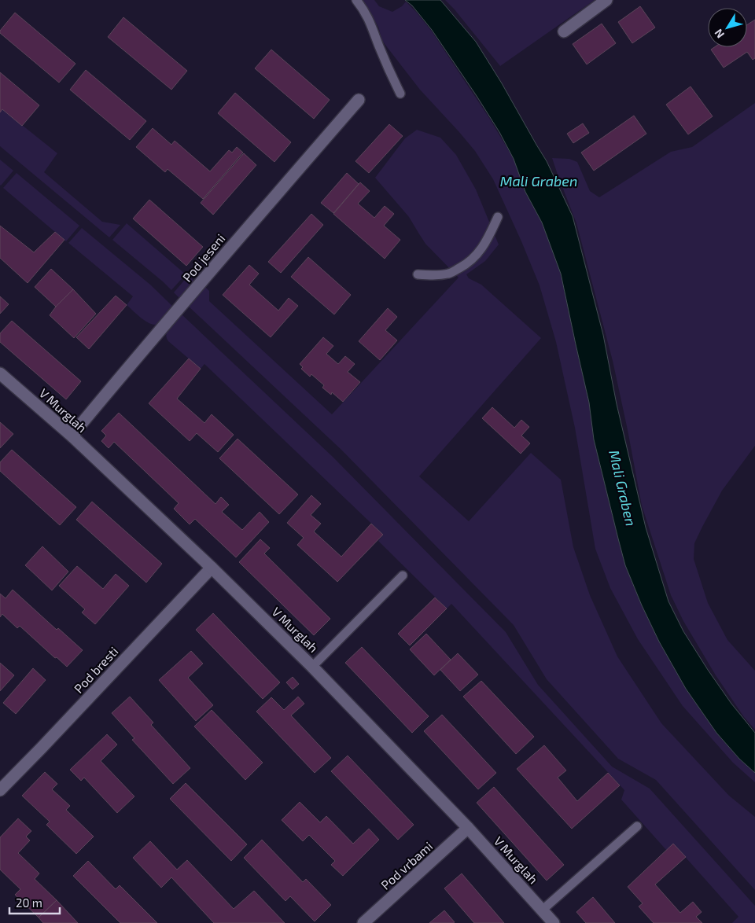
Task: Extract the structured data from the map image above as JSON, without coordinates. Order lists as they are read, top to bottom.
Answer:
{
  "streets": {
    "street": [
      "Pod jeseni",
      "V Murglah",
      "Pod bresti",
      "Pod vrbami"
    ]
  },
  "crossings": [
    ["Pod jeseni", "V Murglah"],
    ["V Murglah", "Pod bresti"],
    ["V Murglah", "Pod vrbami"]
  ],
  "water": ["Mali Graben"],
  "scale_bar": "20 m",
  "north": "bottom left"
}
